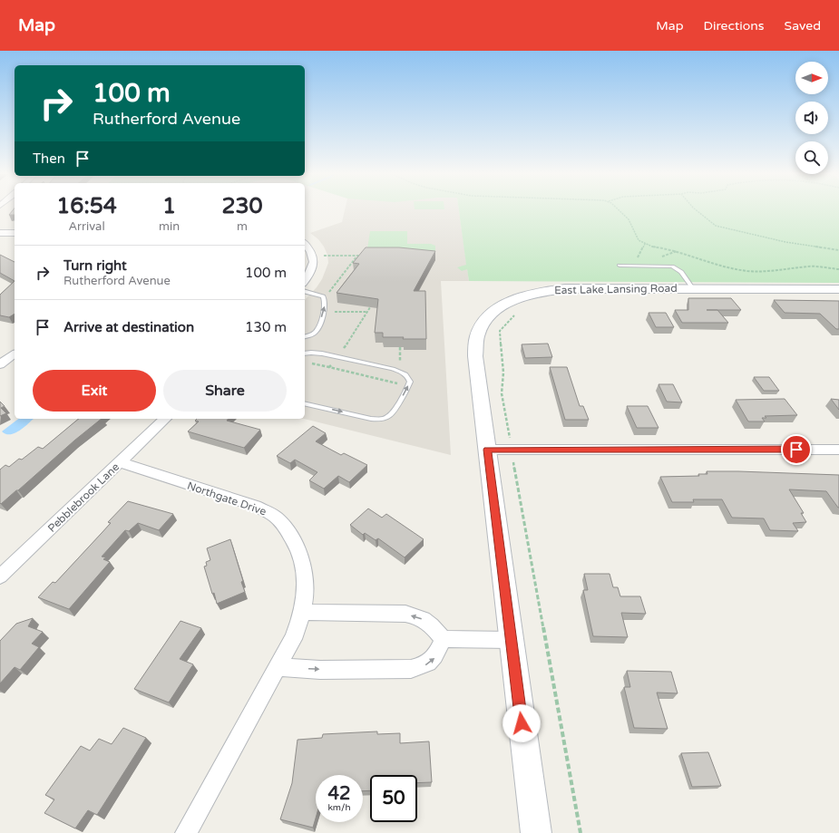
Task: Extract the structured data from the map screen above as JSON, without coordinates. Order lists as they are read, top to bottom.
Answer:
{
  "streets": {
    "main road": ["East Lake Lansing Road"],
    "street": ["Pebblebrook Lane", "Northgate Drive"]
  },
  "crossings": [
    ["Pebblebrook Lane", "Northgate Drive"]
  ],
  "north": "right",
  "page": {
    "header": "Map",
    "nav": ["Map", "Directions", "Saved"],
    "turn": ["100 m", "Rutherford Avenue"],
    "then": "Then",
    "eta": [
      "16:54",
      "Arrival",
      "1",
      "min",
      "230",
      "m"
    ],
    "list": [
      {
        "name": "Turn right",
        "note": "Rutherford Avenue",
        "value": "100 m"
      },
      {
        "name": "Arrive at destination",
        "value": "130 m"
      }
    ],
    "buttons": ["Exit", "Share"],
    "speed": "42 km/h",
    "limit": "50"
  }
}
